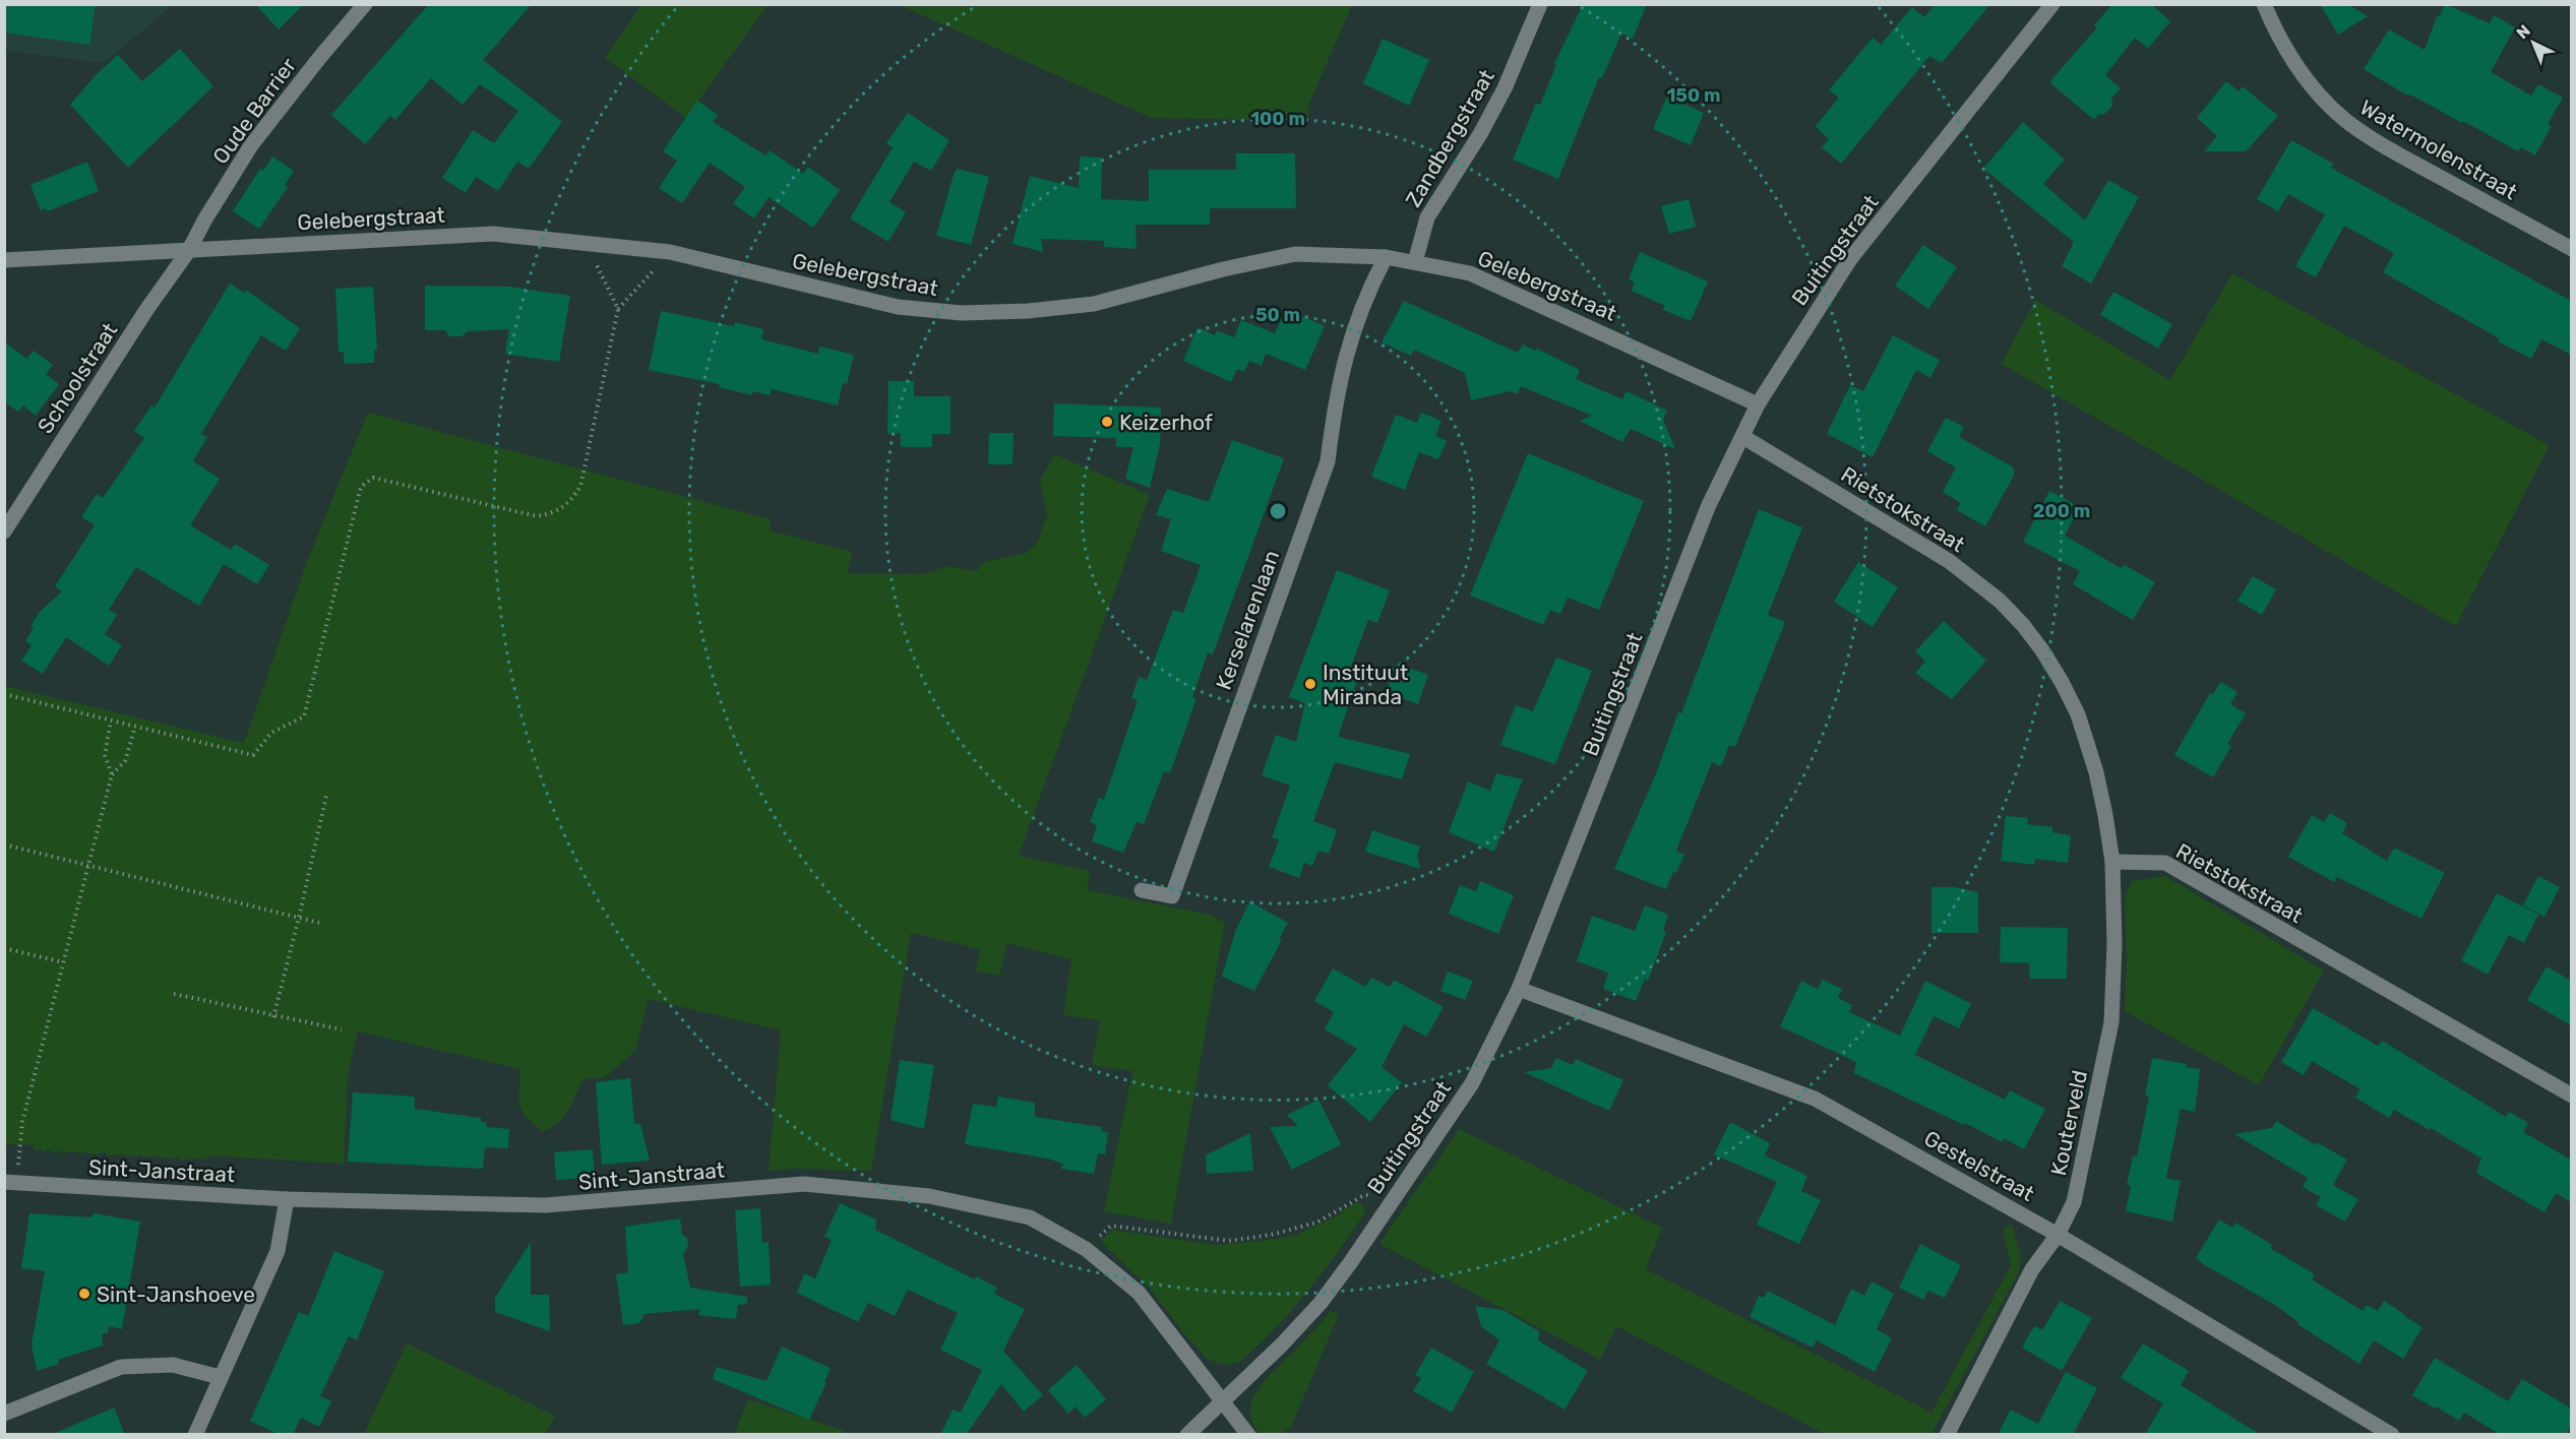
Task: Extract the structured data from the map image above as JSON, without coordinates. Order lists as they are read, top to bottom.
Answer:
{
  "streets": {
    "street": [
      "Oude Barrier",
      "Zandbergstraat",
      "Watermolenstraat",
      "Gelebergstraat",
      "Buitingstraat",
      "Schoolstraat",
      "Rietstokstraat",
      "Kerselarenlaan",
      "Kouterveld",
      "Gestelstraat",
      "Sint-Janstraat"
    ]
  },
  "crossings": [
    ["Oude Barrier", "Gelebergstraat"],
    ["Oude Barrier", "Schoolstraat"],
    ["Zandbergstraat", "Gelebergstraat"],
    ["Gelebergstraat", "Buitingstraat"],
    ["Gelebergstraat", "Schoolstraat"],
    ["Gelebergstraat", "Kerselarenlaan"],
    ["Buitingstraat", "Rietstokstraat"],
    ["Buitingstraat", "Gestelstraat"],
    ["Buitingstraat", "Sint-Janstraat"],
    ["Rietstokstraat", "Kouterveld"],
    ["Kouterveld", "Gestelstraat"]
  ],
  "places": ["Keizerhof", "Instituut Miranda", "Sint-Janshoeve"],
  "north": "top left",
  "rings": [
    "150 m",
    "100 m",
    "50 m",
    "200 m"
  ]
}
